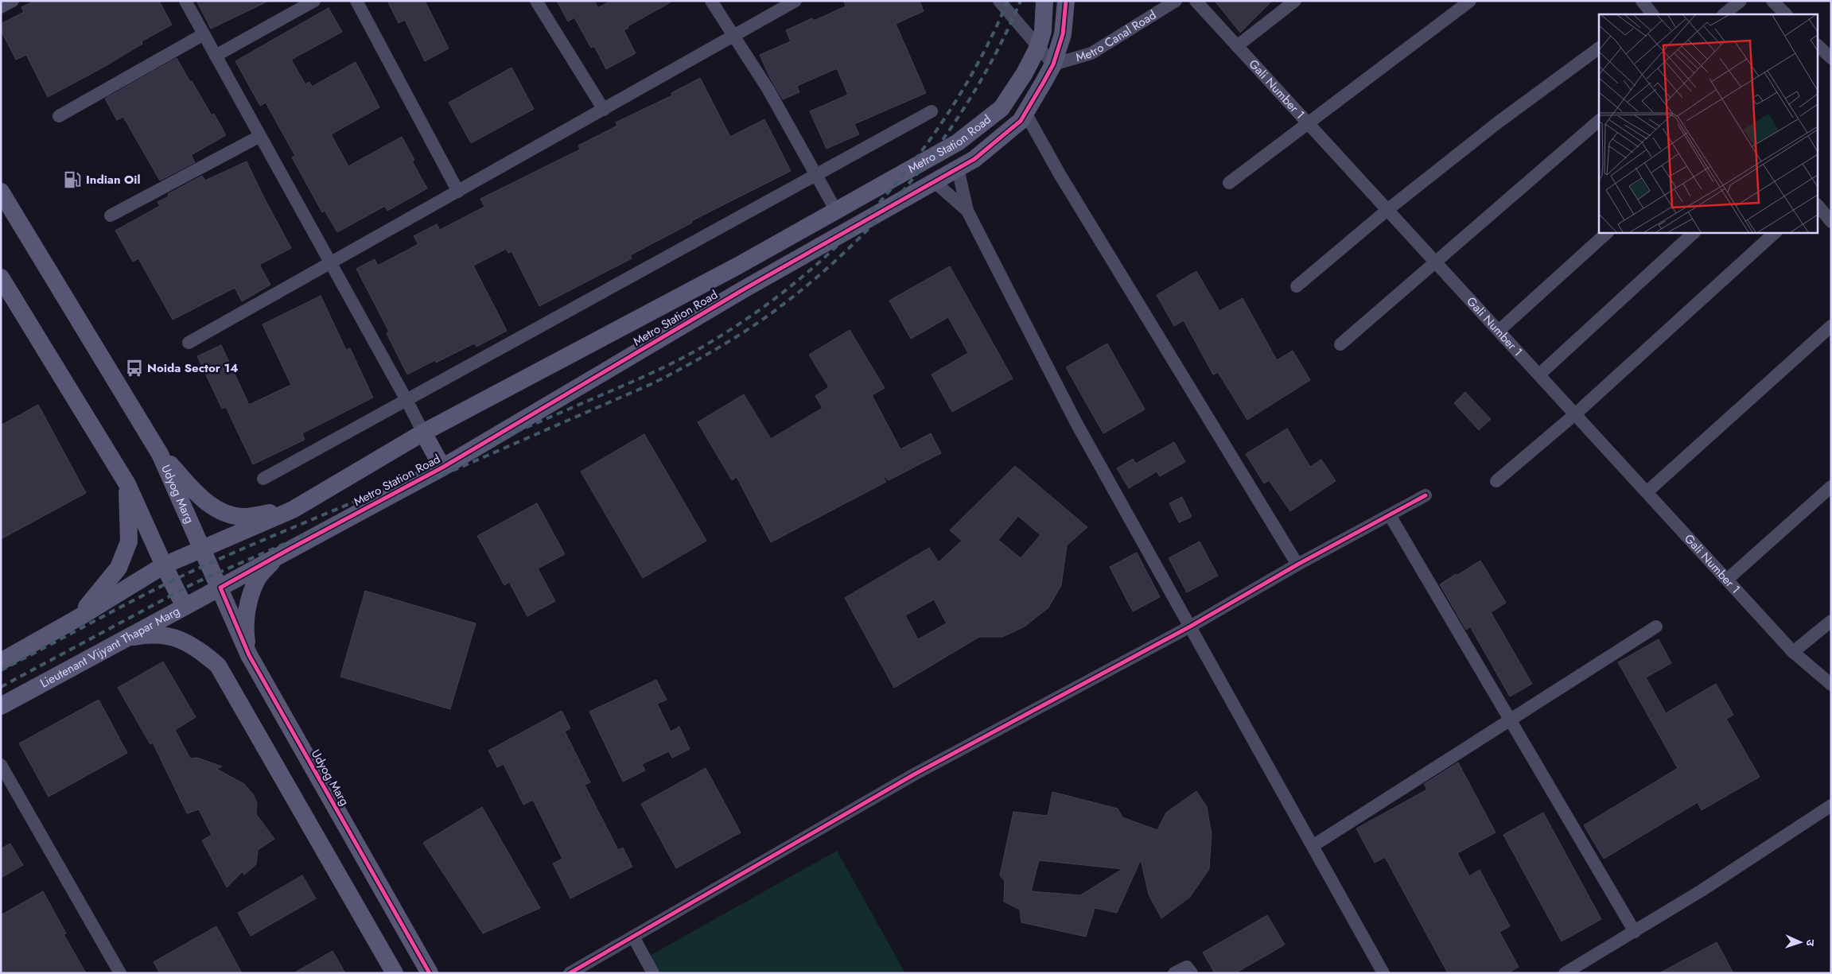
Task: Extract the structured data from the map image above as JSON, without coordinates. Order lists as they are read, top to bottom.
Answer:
{
  "streets": {
    "street": [
      "Metro Canal Road",
      "Gali Number 1",
      "Metro Station Road",
      "Udyog Marg",
      "Lieutenant Vijyant Thapar Marg"
    ]
  },
  "crossings": [
    ["Metro Canal Road", "Metro Station Road"],
    ["Metro Station Road", "Udyog Marg"],
    ["Metro Station Road", "Lieutenant Vijyant Thapar Marg"],
    ["Udyog Marg", "Lieutenant Vijyant Thapar Marg"]
  ],
  "places": {
    "fuel station": ["Indian Oil"],
    "bus stop": ["Noida Sector 14"]
  },
  "north": "right"
}
